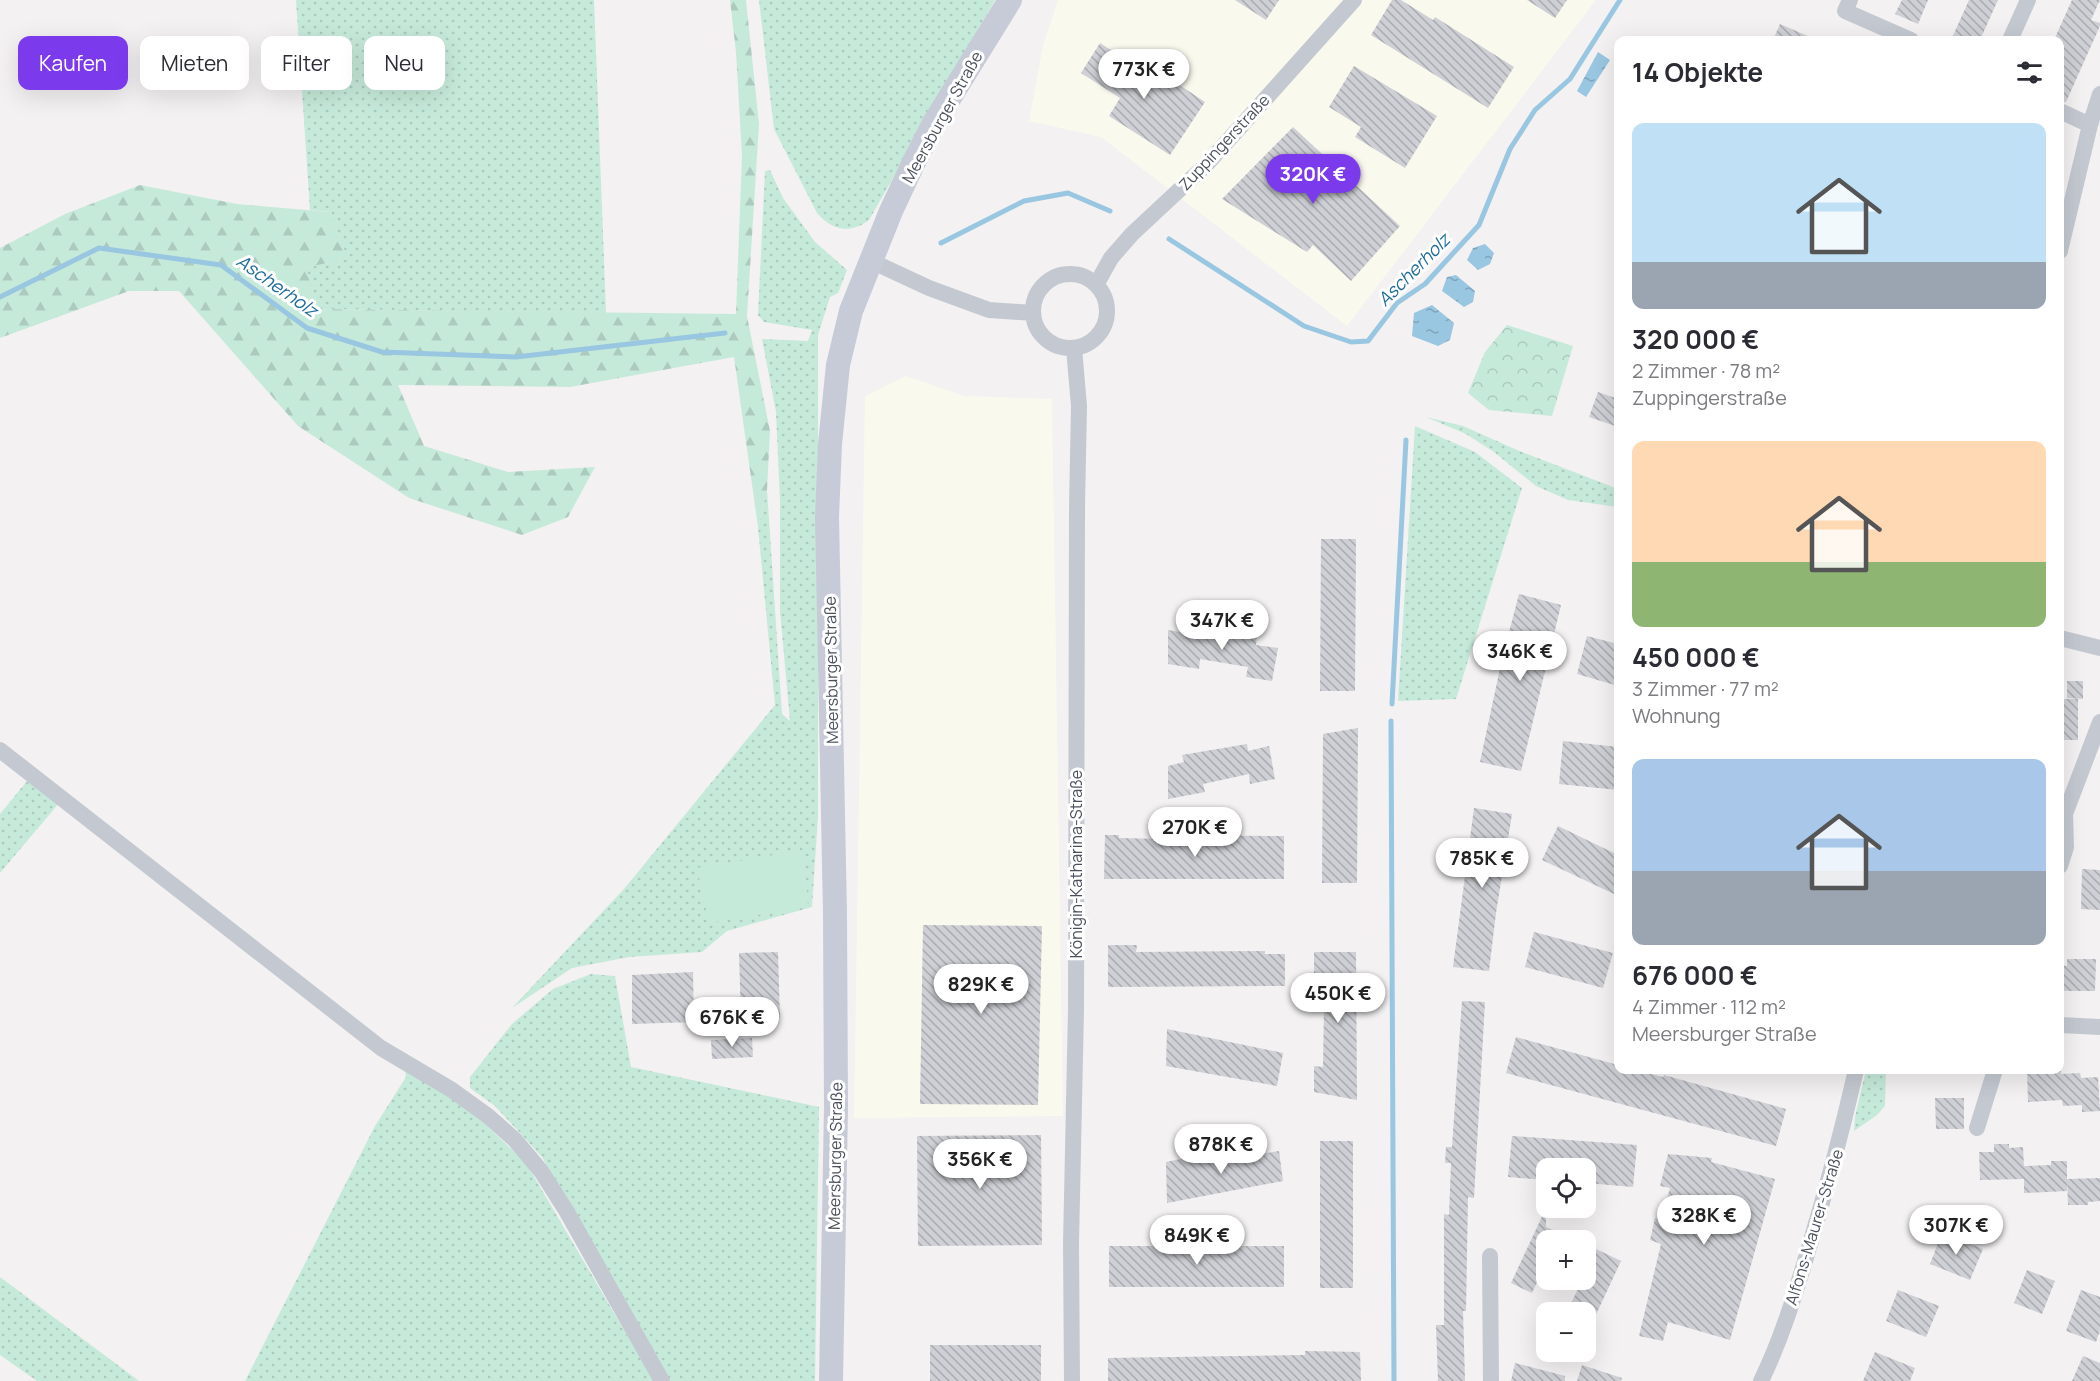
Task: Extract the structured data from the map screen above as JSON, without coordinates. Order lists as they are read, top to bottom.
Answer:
{
  "streets": {
    "street": [
      "Meersburger Straße",
      "Zuppingerstraße",
      "Königin-Katharina-Straße",
      "Alfons-Maurer-Straße"
    ]
  },
  "crossings": [
    ["Zuppingerstraße", "Königin-Katharina-Straße"]
  ],
  "water": ["Ascherholz"],
  "page": {
    "chip": [
      "Kaufen",
      "Mieten",
      "Filter",
      "Neu"
    ],
    "heading": "14 Objekte",
    "price": [
      "773K €",
      "320K €",
      "347K €",
      "346K €",
      "270K €",
      "785K €",
      "829K €",
      "450K €",
      "676K €",
      "878K €",
      "356K €",
      "328K €",
      "307K €",
      "849K €"
    ],
    "list": [
      {
        "name": "320 000 €",
        "note": "2 Zimmer · 78 m² · Zuppingerstraße"
      },
      {
        "name": "450 000 €",
        "note": "3 Zimmer · 77 m² · Wohnung"
      },
      {
        "name": "676 000 €",
        "note": "4 Zimmer · 112 m² · Meersburger Straße"
      }
    ],
    "map_buttons": ["+", "−"]
  }
}
